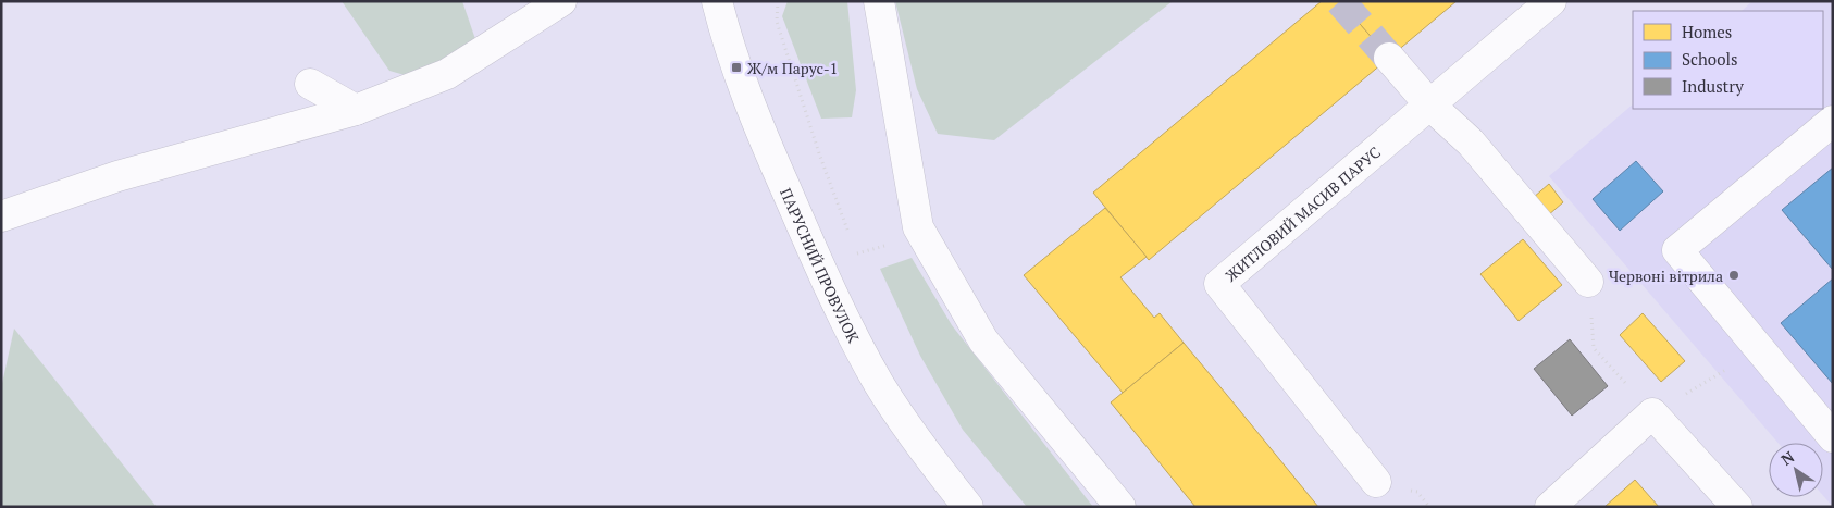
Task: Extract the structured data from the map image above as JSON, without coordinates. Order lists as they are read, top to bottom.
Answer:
{
  "streets": {
    "street": ["ЖИТЛОВИЙ МАСИВ ПАРУС", "ПАРУСНИЙ ПРОВУЛОК"]
  },
  "places": {
    "transit": ["Ж/м Парус-1"],
    "other": ["Червоні вітрила"]
  },
  "legend": ["Homes", "Schools", "Industry"],
  "north": "top left"
}
